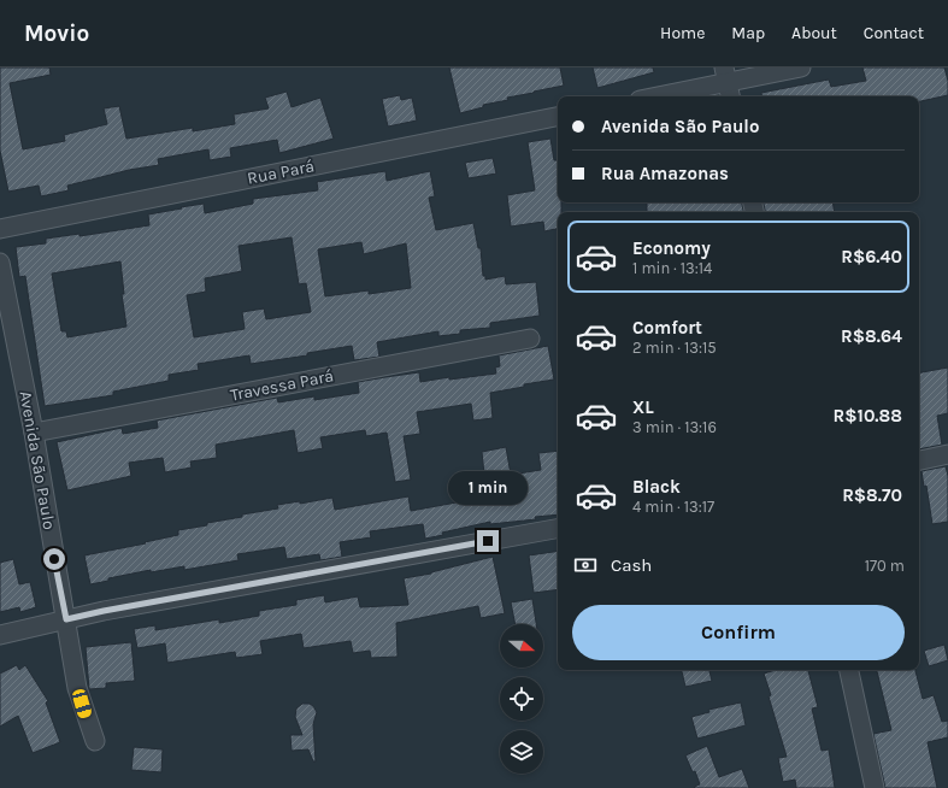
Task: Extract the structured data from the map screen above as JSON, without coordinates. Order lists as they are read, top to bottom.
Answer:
{
  "streets": {
    "street": ["Rua Pará", "Travessa Pará", "Avenida São Paulo"]
  },
  "crossings": [
    ["Travessa Pará", "Avenida São Paulo"]
  ],
  "north": "right",
  "page": {
    "header": "Movio",
    "nav": [
      "Home",
      "Map",
      "About",
      "Contact"
    ],
    "banner": ["Avenida São Paulo", "Rua Amazonas"],
    "list": [
      {
        "name": "Economy",
        "note": "1 min · 13:14",
        "value": "R$6.40"
      },
      {
        "name": "Comfort",
        "note": "2 min · 13:15",
        "value": "R$8.64"
      },
      {
        "name": "XL",
        "note": "3 min · 13:16",
        "value": "R$10.88"
      },
      {
        "name": "Black",
        "note": "4 min · 13:17",
        "value": "R$8.70"
      }
    ],
    "bubble": "1 min",
    "pay": ["Cash", "170 m"],
    "buttons": "Confirm"
  }
}
